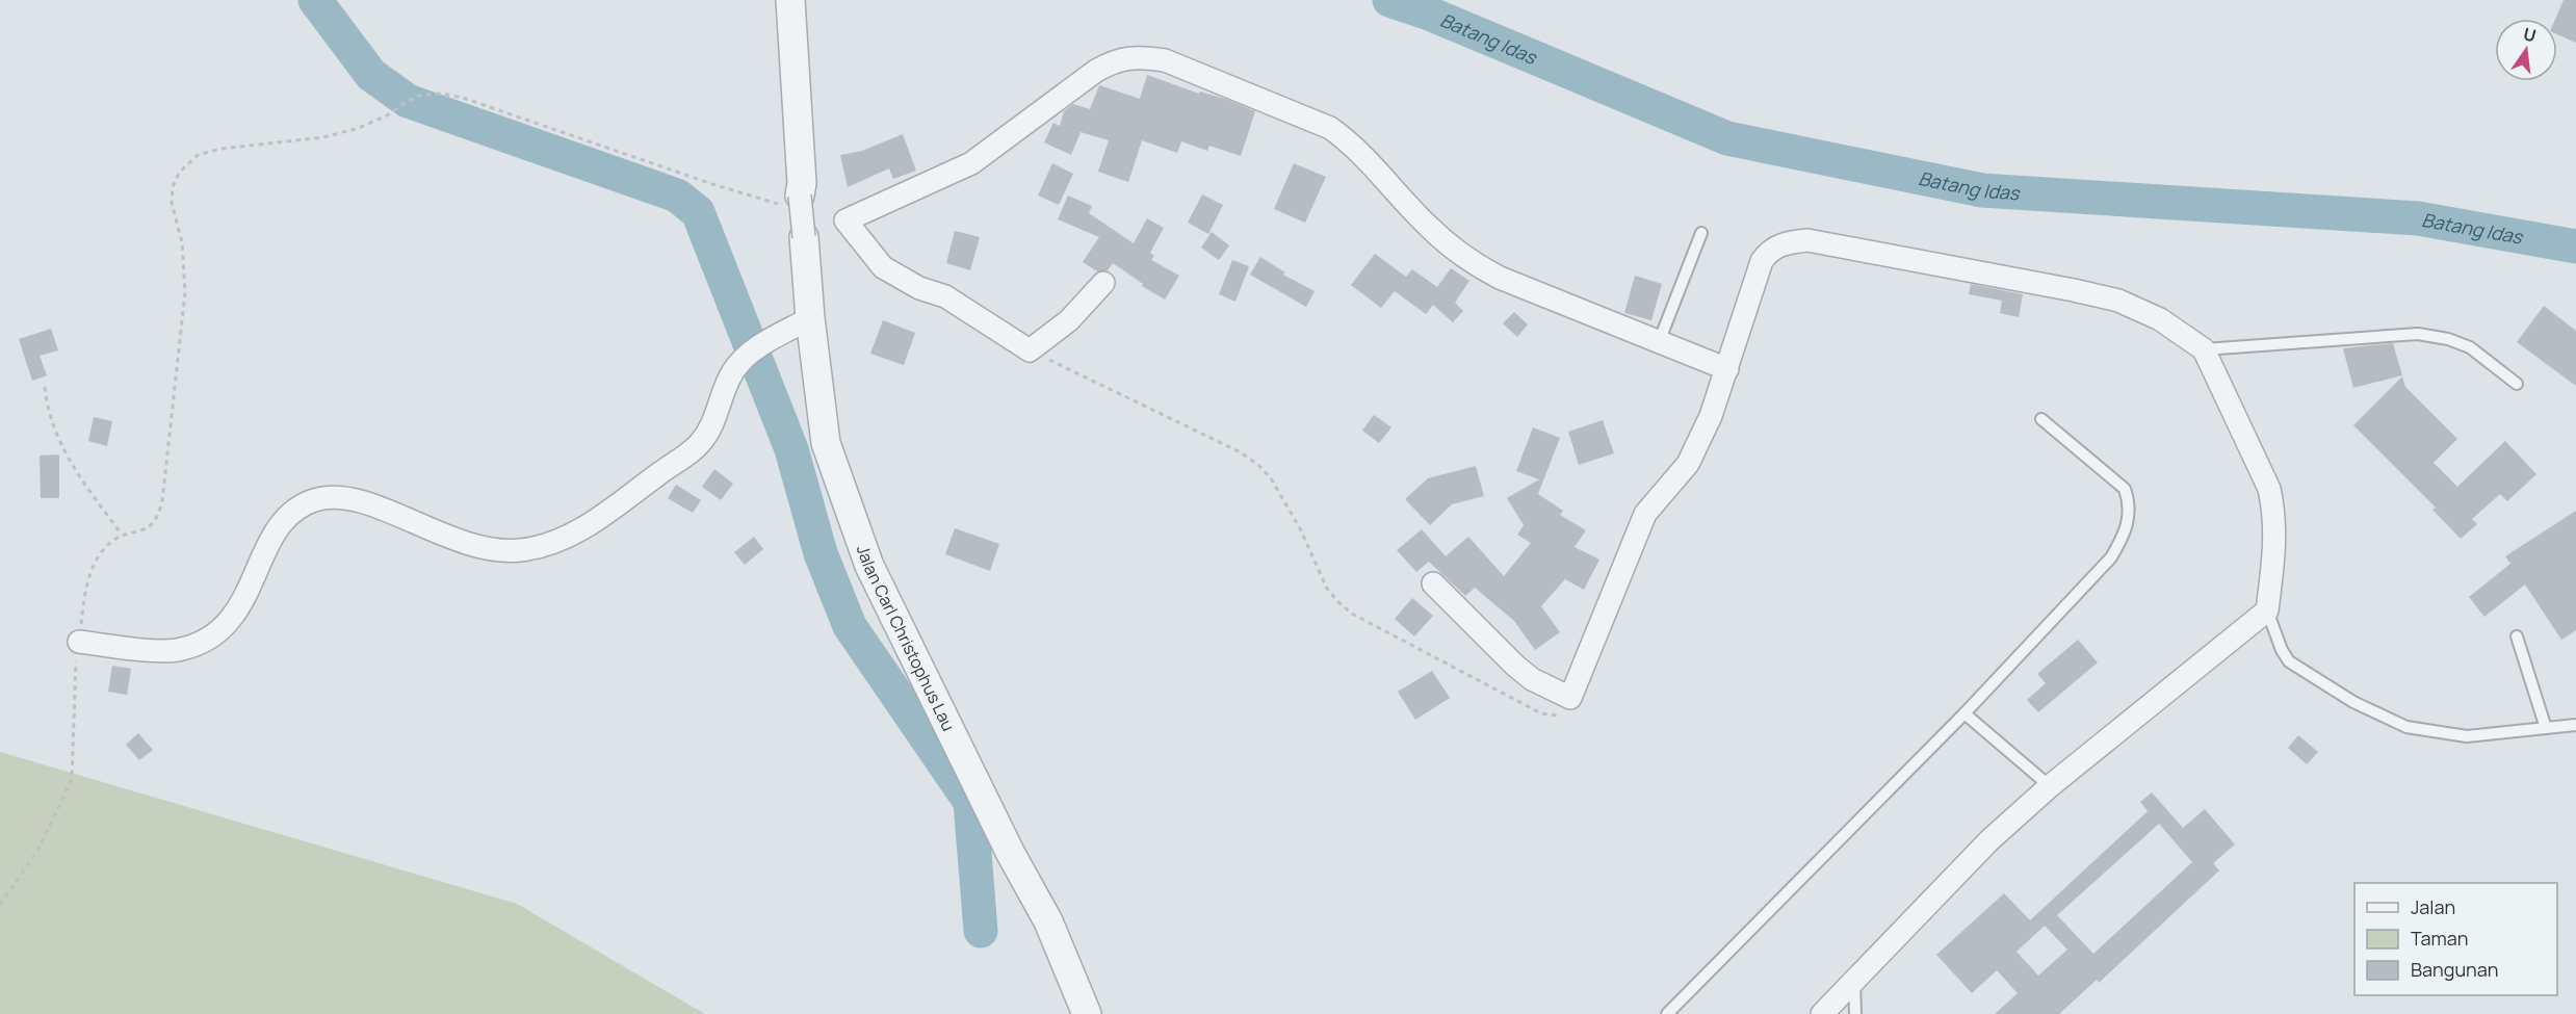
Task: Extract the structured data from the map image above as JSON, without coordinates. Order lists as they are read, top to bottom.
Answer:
{
  "streets": {
    "street": ["Jalan Carl Christophus Lau"]
  },
  "water": ["Batang Idas"],
  "legend": ["Jalan", "Taman", "Bangunan"],
  "north": "top"
}
